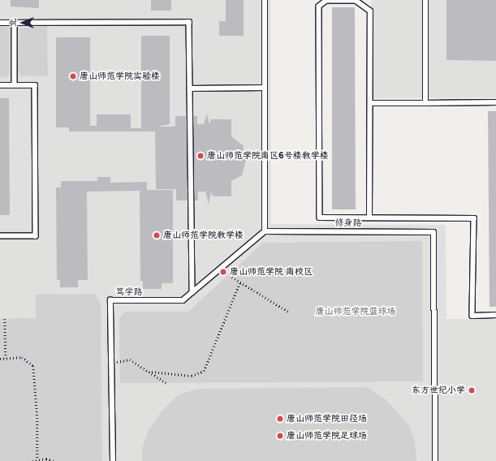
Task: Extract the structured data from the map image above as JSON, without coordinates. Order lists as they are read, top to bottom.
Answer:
{
  "streets": {
    "lane": ["修身路", "笃学路"]
  },
  "crossings": [
    ["修身路", "笃学路"]
  ],
  "parks": ["唐山师范学院篮球场"],
  "places": [
    "唐山师范学院实验楼",
    "唐山师范学院南区6号楼教学楼",
    "唐山师范学院教学楼",
    "唐山师范学院 南校区",
    "东方世纪小学",
    "唐山师范学院田径场",
    "唐山师范学院足球场"
  ],
  "north": "left"
}
